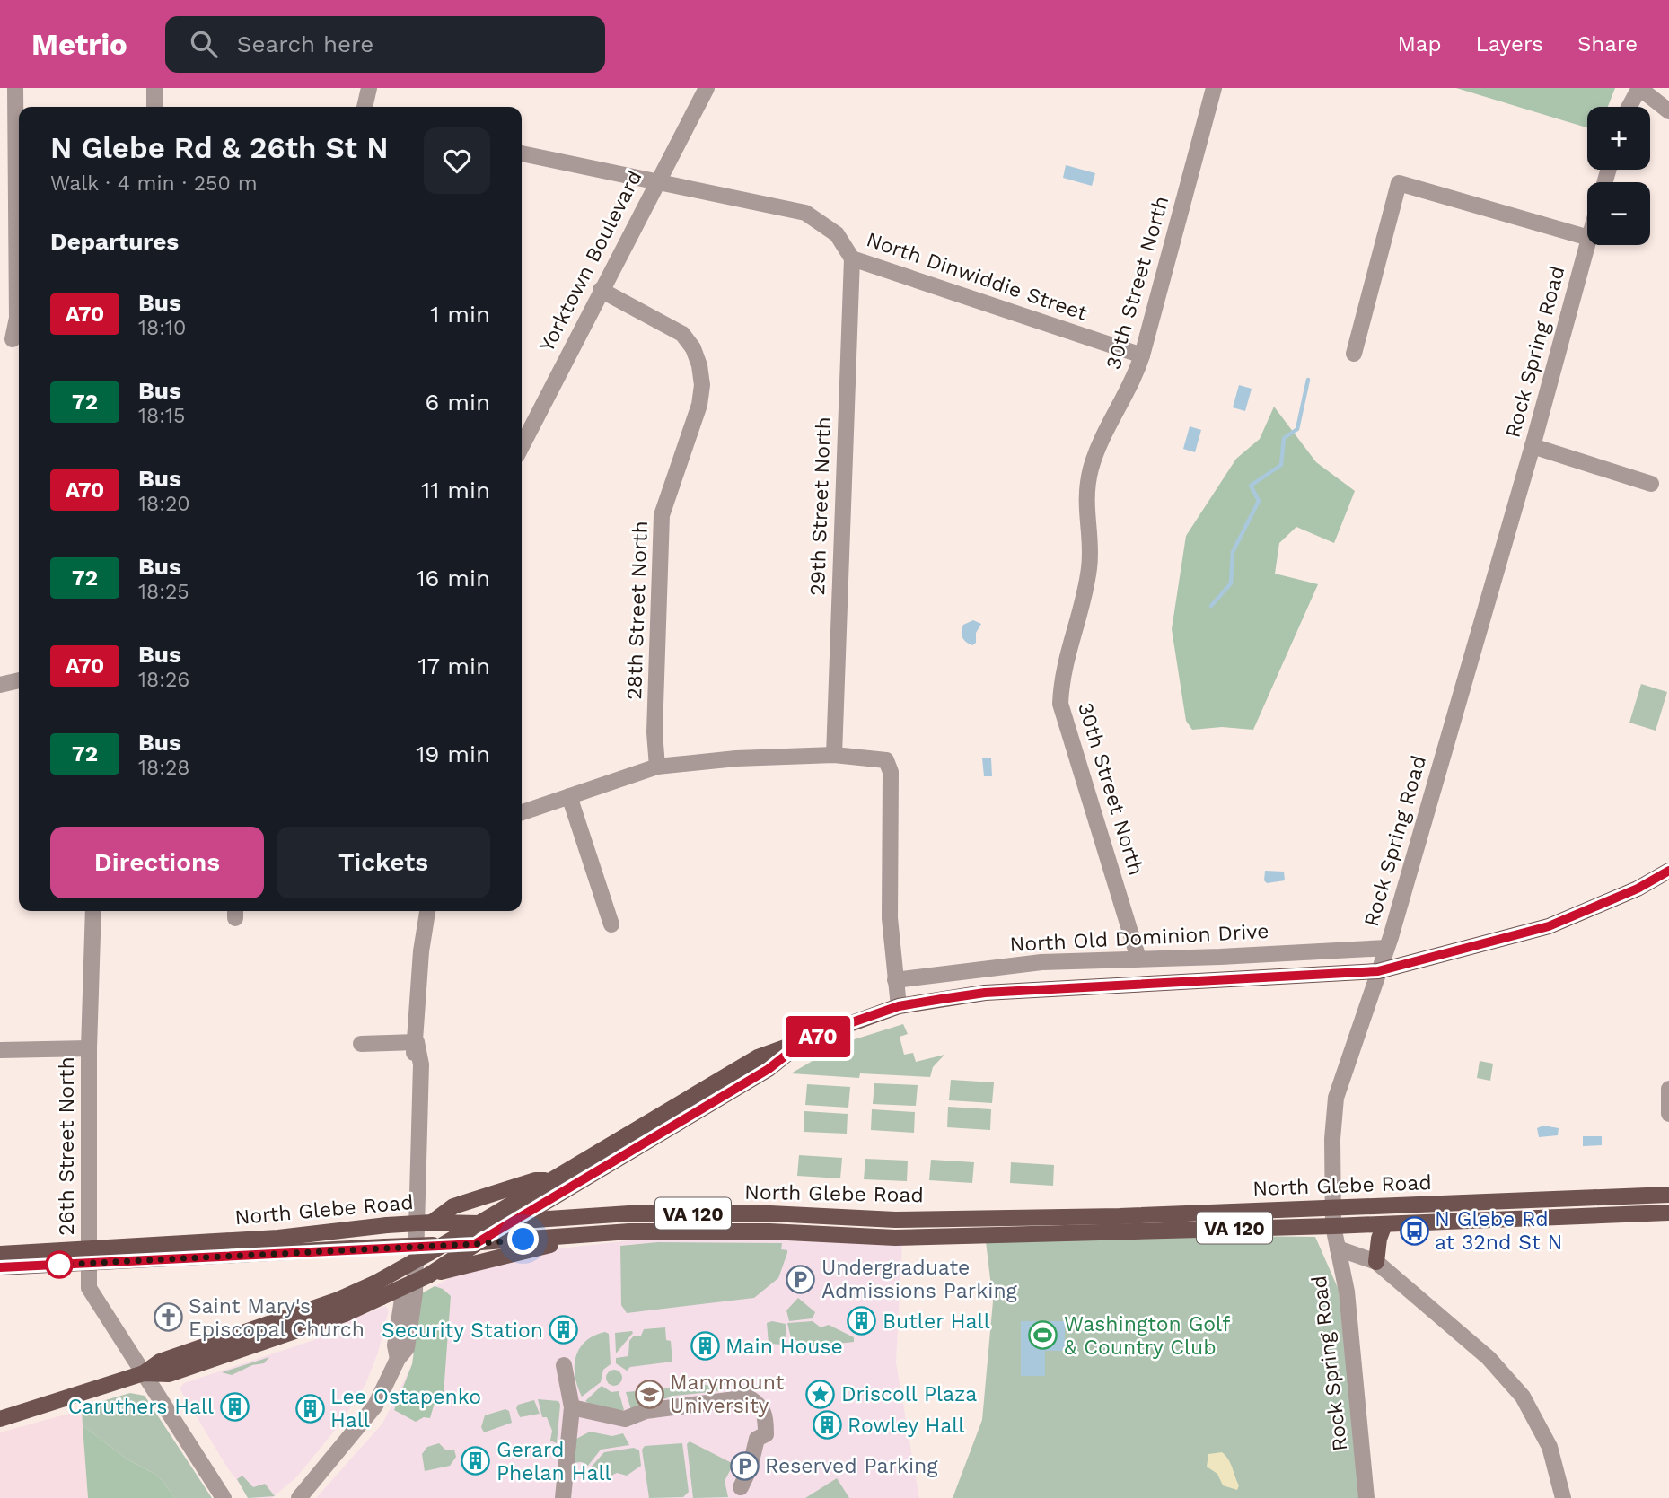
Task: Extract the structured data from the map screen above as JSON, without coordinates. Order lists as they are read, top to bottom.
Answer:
{
  "streets": {
    "main road": ["North Glebe Road", "VA 120"],
    "street": [
      "Yorktown Boulevard",
      "North Dinwiddie Street",
      "30th Street North",
      "Rock Spring Road",
      "29th Street North",
      "28th Street North",
      "North Old Dominion Drive",
      "26th Street North"
    ]
  },
  "crossings": [
    ["Yorktown Boulevard", "North Dinwiddie Street"],
    ["Yorktown Boulevard", "28th Street North"],
    ["North Dinwiddie Street", "30th Street North"],
    ["North Dinwiddie Street", "29th Street North"],
    ["30th Street North", "North Old Dominion Drive"],
    ["Rock Spring Road", "North Old Dominion Drive"],
    ["Rock Spring Road", "North Glebe Road"],
    ["26th Street North", "North Glebe Road"]
  ],
  "places": {
    "bus stop": ["N Glebe Rd at 32nd St N"],
    "parking": ["Undergraduate Admissions Parking", "Reserved Parking"],
    "church": ["Saint Mary's Episcopal Church"],
    "building": [
      "Butler Hall",
      "Security Station",
      "Main House",
      "Caruthers Hall",
      "Lee Ostapenko Hall",
      "Rowley Hall",
      "Gerard Phelan Hall"
    ],
    "sports": ["Washington Golf & Country Club"],
    "school or university": ["Marymount University"],
    "place": ["Driscoll Plaza"]
  },
  "lines": ["bus line A70"],
  "page": {
    "header": "Metrio",
    "search": "Search here",
    "nav": ["Map", "Layers", "Share"],
    "on_map": "A70",
    "map_buttons": ["+", "−"],
    "heading": [
      ["N Glebe Rd & 26th St N", "Walk · 4 min · 250 m"],
      "Departures"
    ],
    "list": [
      {
        "mark": "A70",
        "name": "Bus",
        "note": "18:10",
        "value": "1 min"
      },
      {
        "mark": "72",
        "name": "Bus",
        "note": "18:15",
        "value": "6 min"
      },
      {
        "mark": "A70",
        "name": "Bus",
        "note": "18:20",
        "value": "11 min"
      },
      {
        "mark": "72",
        "name": "Bus",
        "note": "18:25",
        "value": "16 min"
      },
      {
        "mark": "A70",
        "name": "Bus",
        "note": "18:26",
        "value": "17 min"
      },
      {
        "mark": "72",
        "name": "Bus",
        "note": "18:28",
        "value": "19 min"
      }
    ],
    "buttons": ["Directions", "Tickets"]
  }
}
